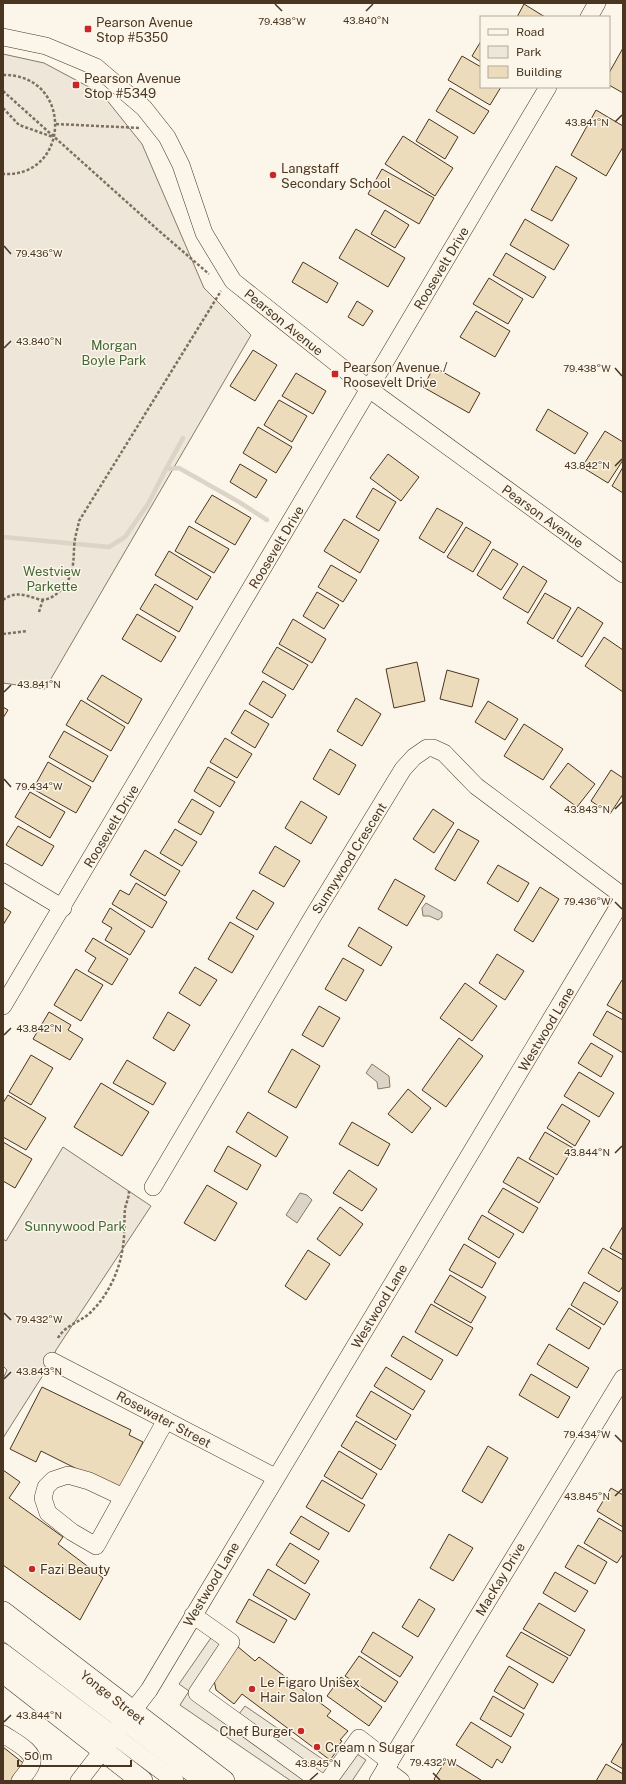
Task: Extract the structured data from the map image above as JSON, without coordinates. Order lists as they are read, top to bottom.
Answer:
{
  "streets": {
    "main road": ["Yonge Street"],
    "street": [
      "Roosevelt Drive",
      "Pearson Avenue",
      "Sunnywood Crescent",
      "Westwood Lane",
      "Rosewater Street",
      "MacKay Drive"
    ]
  },
  "crossings": [
    ["Roosevelt Drive", "Pearson Avenue"],
    ["Westwood Lane", "Rosewater Street"],
    ["Westwood Lane", "Yonge Street"]
  ],
  "parks": ["Morgan Boyle Park", "Westview Parkette", "Sunnywood Park"],
  "places": {
    "transit": ["Pearson Avenue Stop #5350", "Pearson Avenue Stop #5349", "Pearson Avenue / Roosevelt Drive"],
    "other": [
      "Langstaff Secondary School",
      "Fazi Beauty",
      "Le Figaro Unisex Hair Salon",
      "Chef Burger",
      "Cream n Sugar"
    ]
  },
  "legend": ["Road", "Park", "Building"],
  "scale_bar": "50 m",
  "coordinates": [
    "43.840°N",
    "79.438°W",
    "43.841°N",
    "79.436°W",
    "43.842°N",
    "79.434°W",
    "43.843°N",
    "43.844°N",
    "79.432°W",
    "43.845°N"
  ]
}
